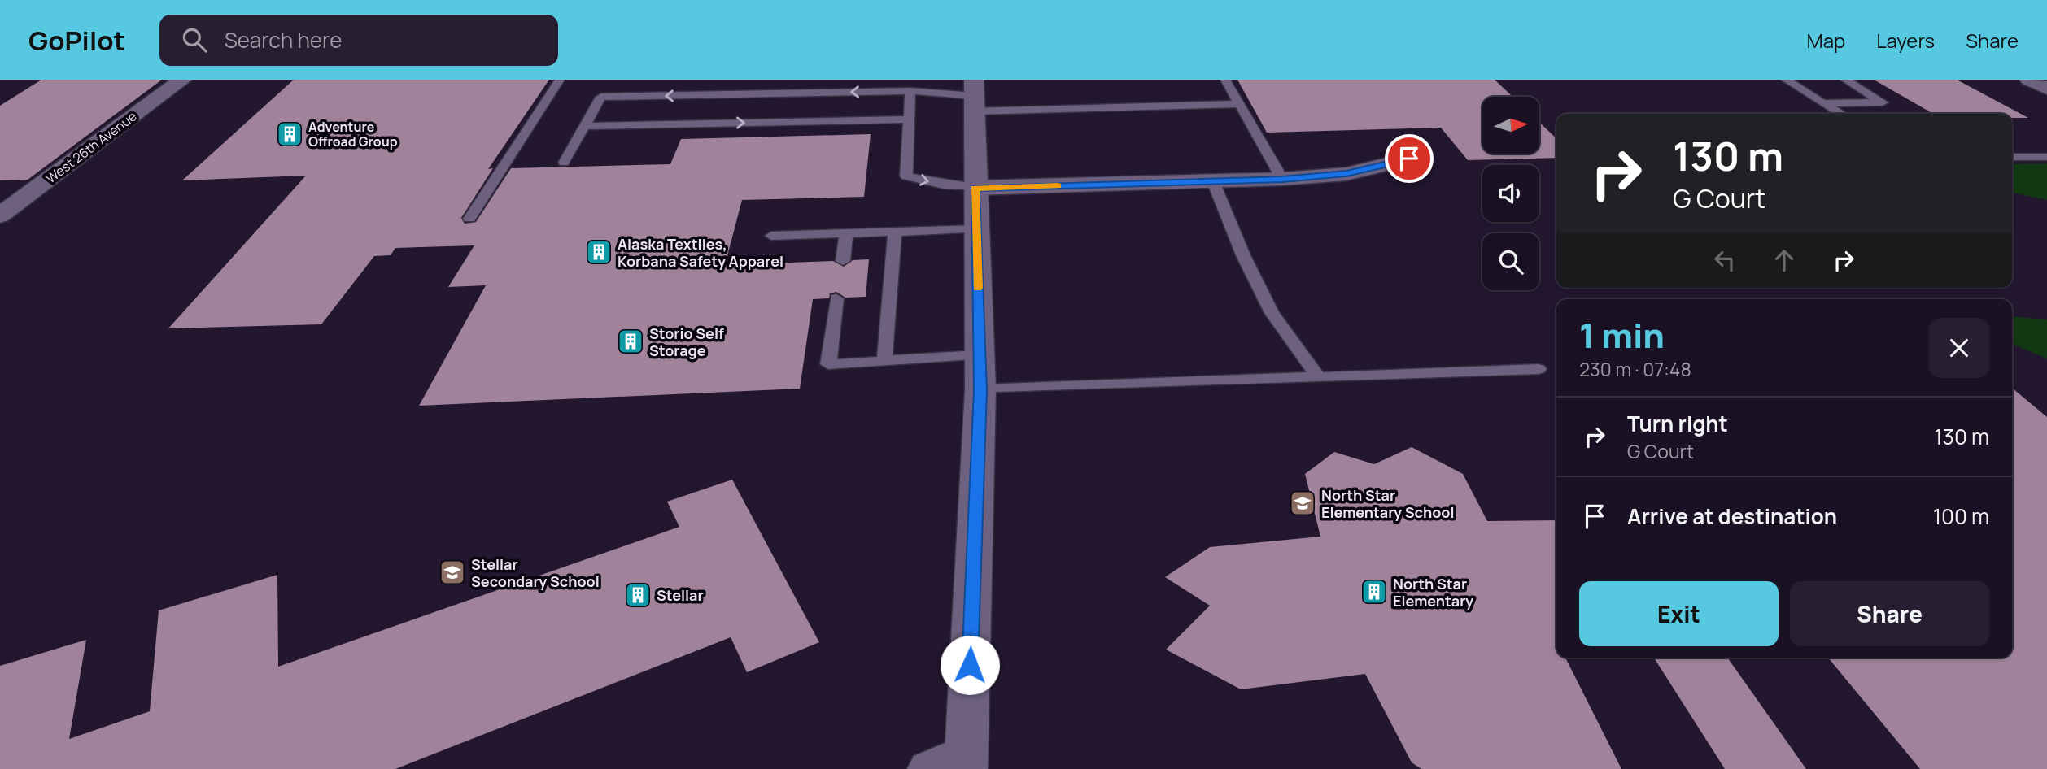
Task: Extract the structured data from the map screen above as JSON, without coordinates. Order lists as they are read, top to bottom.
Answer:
{
  "streets": {
    "main road": ["West 26th Avenue"]
  },
  "places": {
    "building": [
      "Adventure Offroad Group",
      "Alaska Textiles, Korbana Safety Apparel",
      "Storio Self Storage",
      "North Star Elementary",
      "Stellar"
    ],
    "school or university": ["North Star Elementary School", "Stellar Secondary School"]
  },
  "north": "right",
  "page": {
    "header": "GoPilot",
    "search": "Search here",
    "nav": ["Map", "Layers", "Share"],
    "turn": ["130 m", "G Court"],
    "heading": ["1 min", "230 m · 07:48"],
    "list": [
      {
        "name": "Turn right",
        "note": "G Court",
        "value": "130 m"
      },
      {
        "name": "Arrive at destination",
        "value": "100 m"
      }
    ],
    "buttons": ["Exit", "Share"]
  }
}
